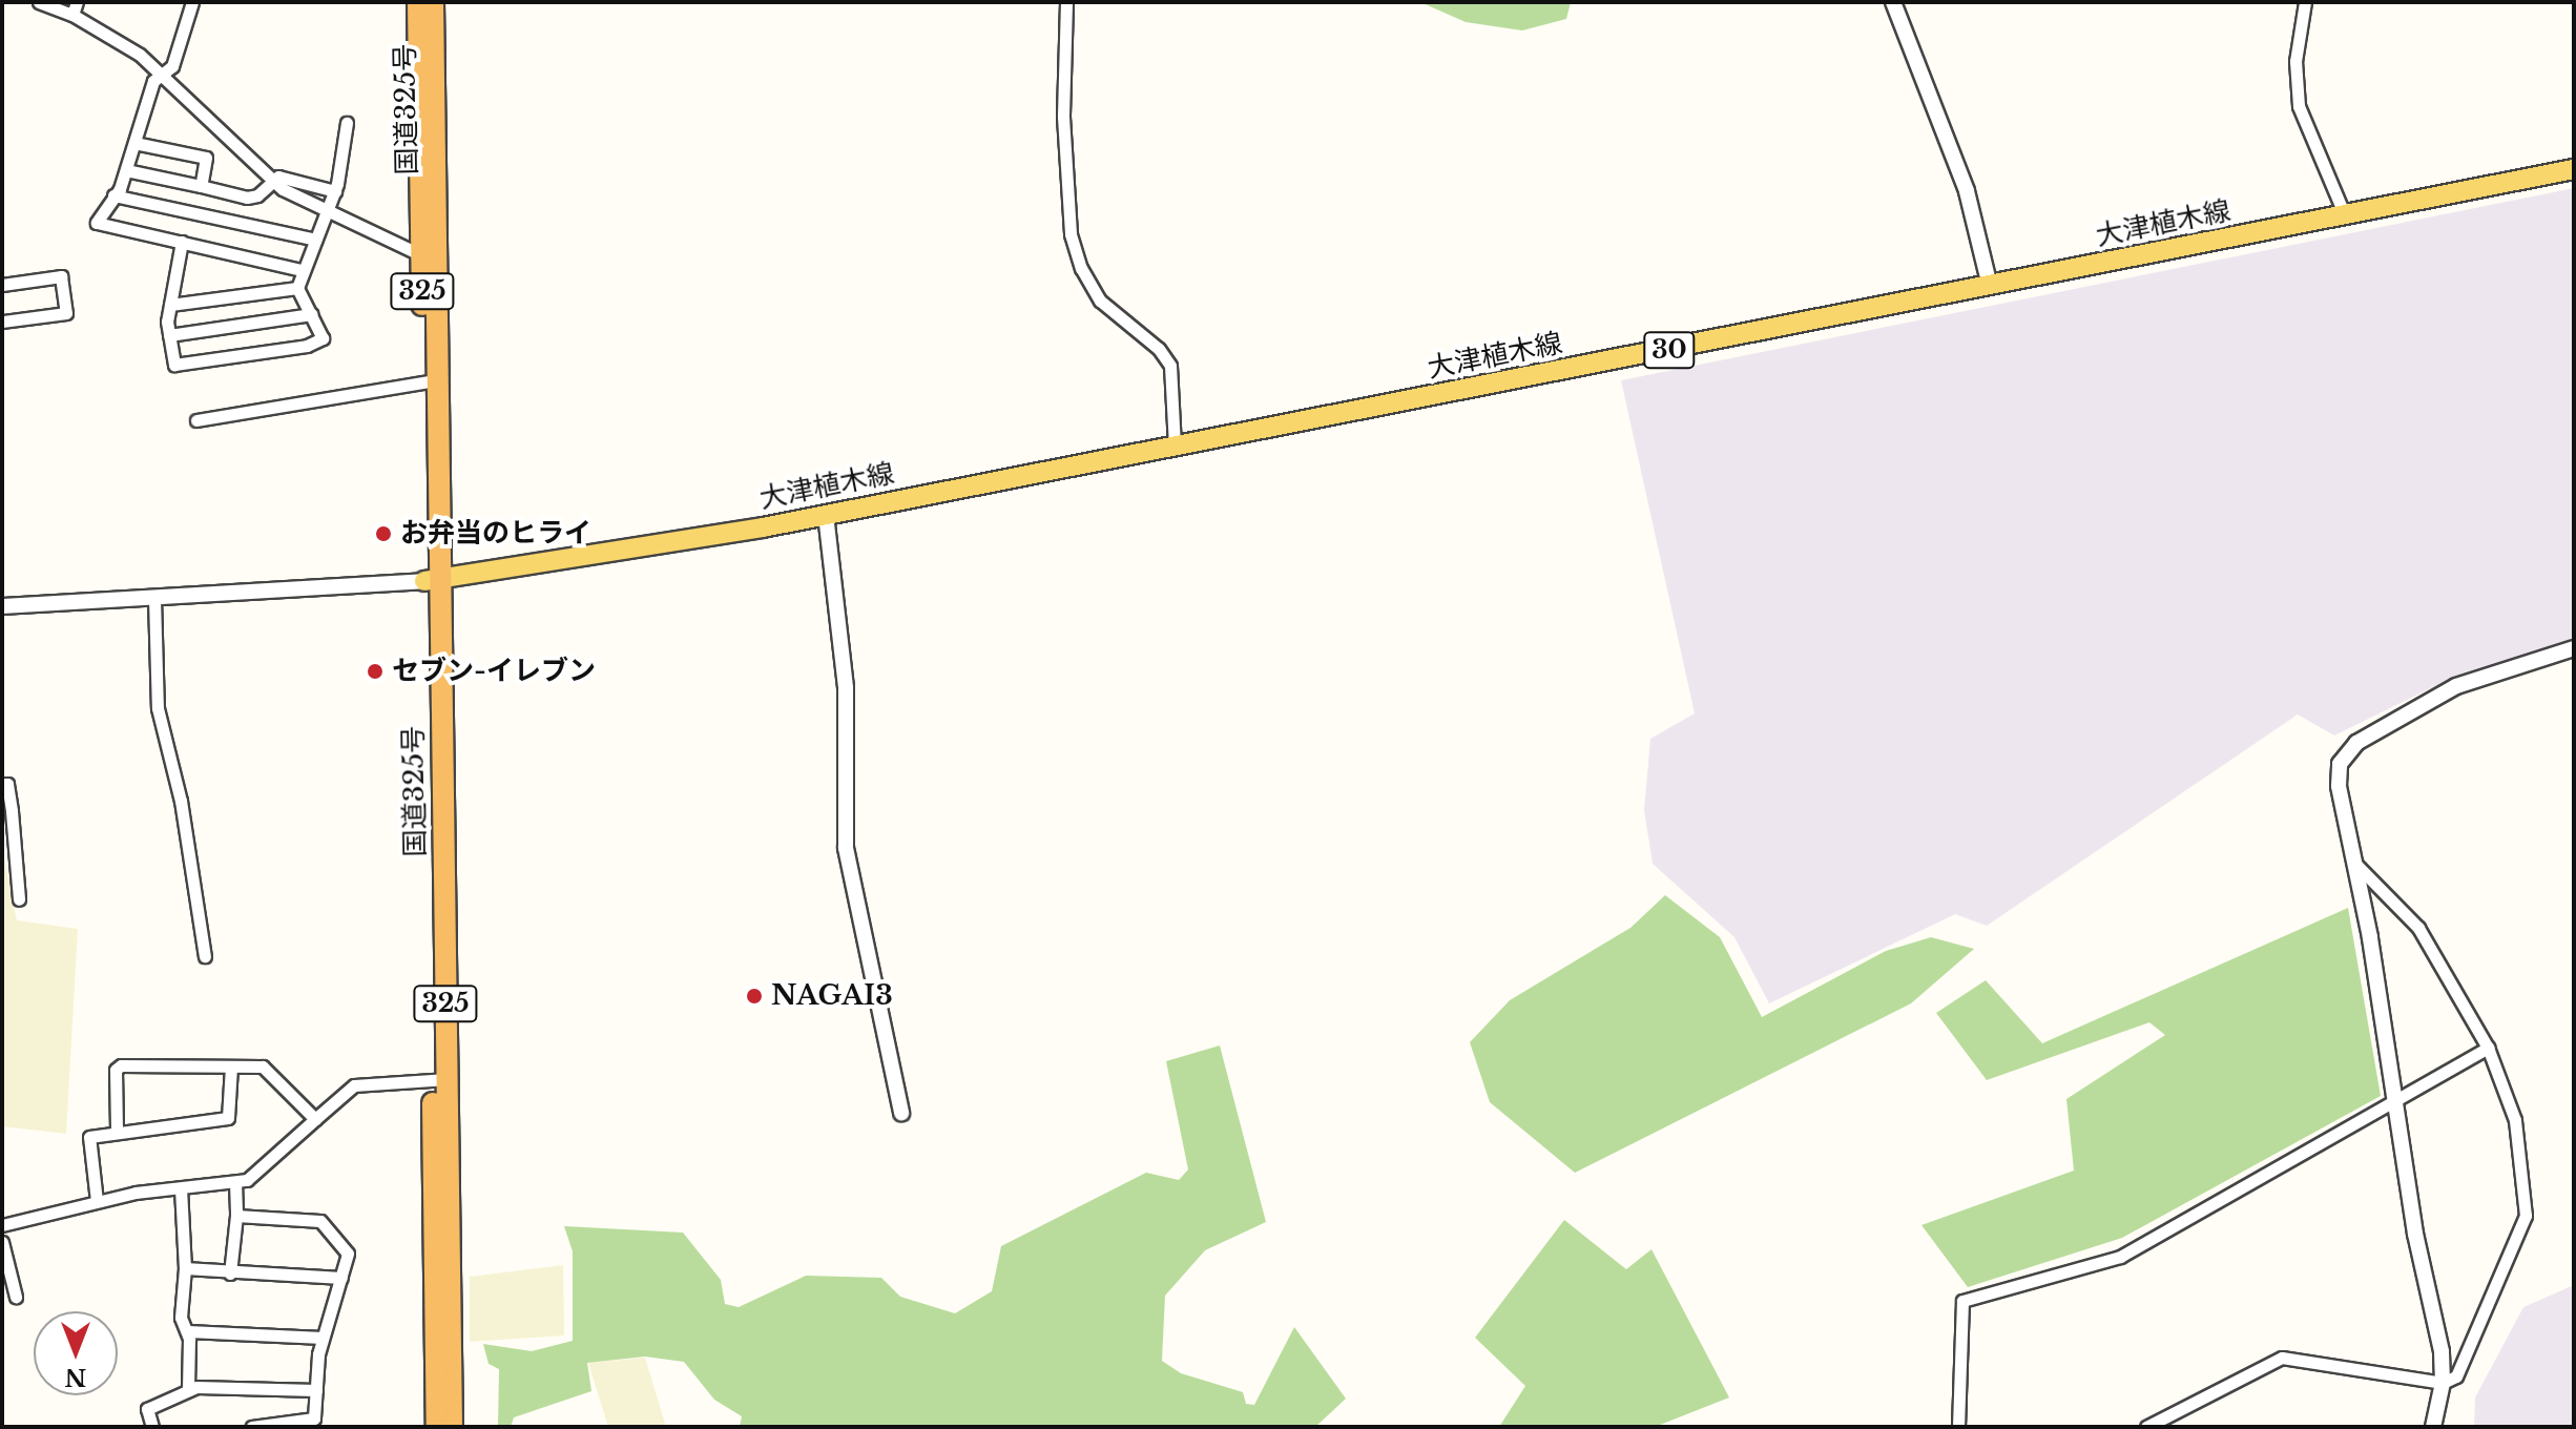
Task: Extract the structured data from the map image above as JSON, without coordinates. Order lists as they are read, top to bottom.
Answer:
{
  "streets": {
    "highway": ["国道325号", "325"],
    "main road": ["大津植木線", "30"]
  },
  "crossings": [
    ["国道325号", "大津植木線"]
  ],
  "places": ["お弁当のヒライ", "セブン-イレブン", "NAGAI3"],
  "north": "bottom"
}
